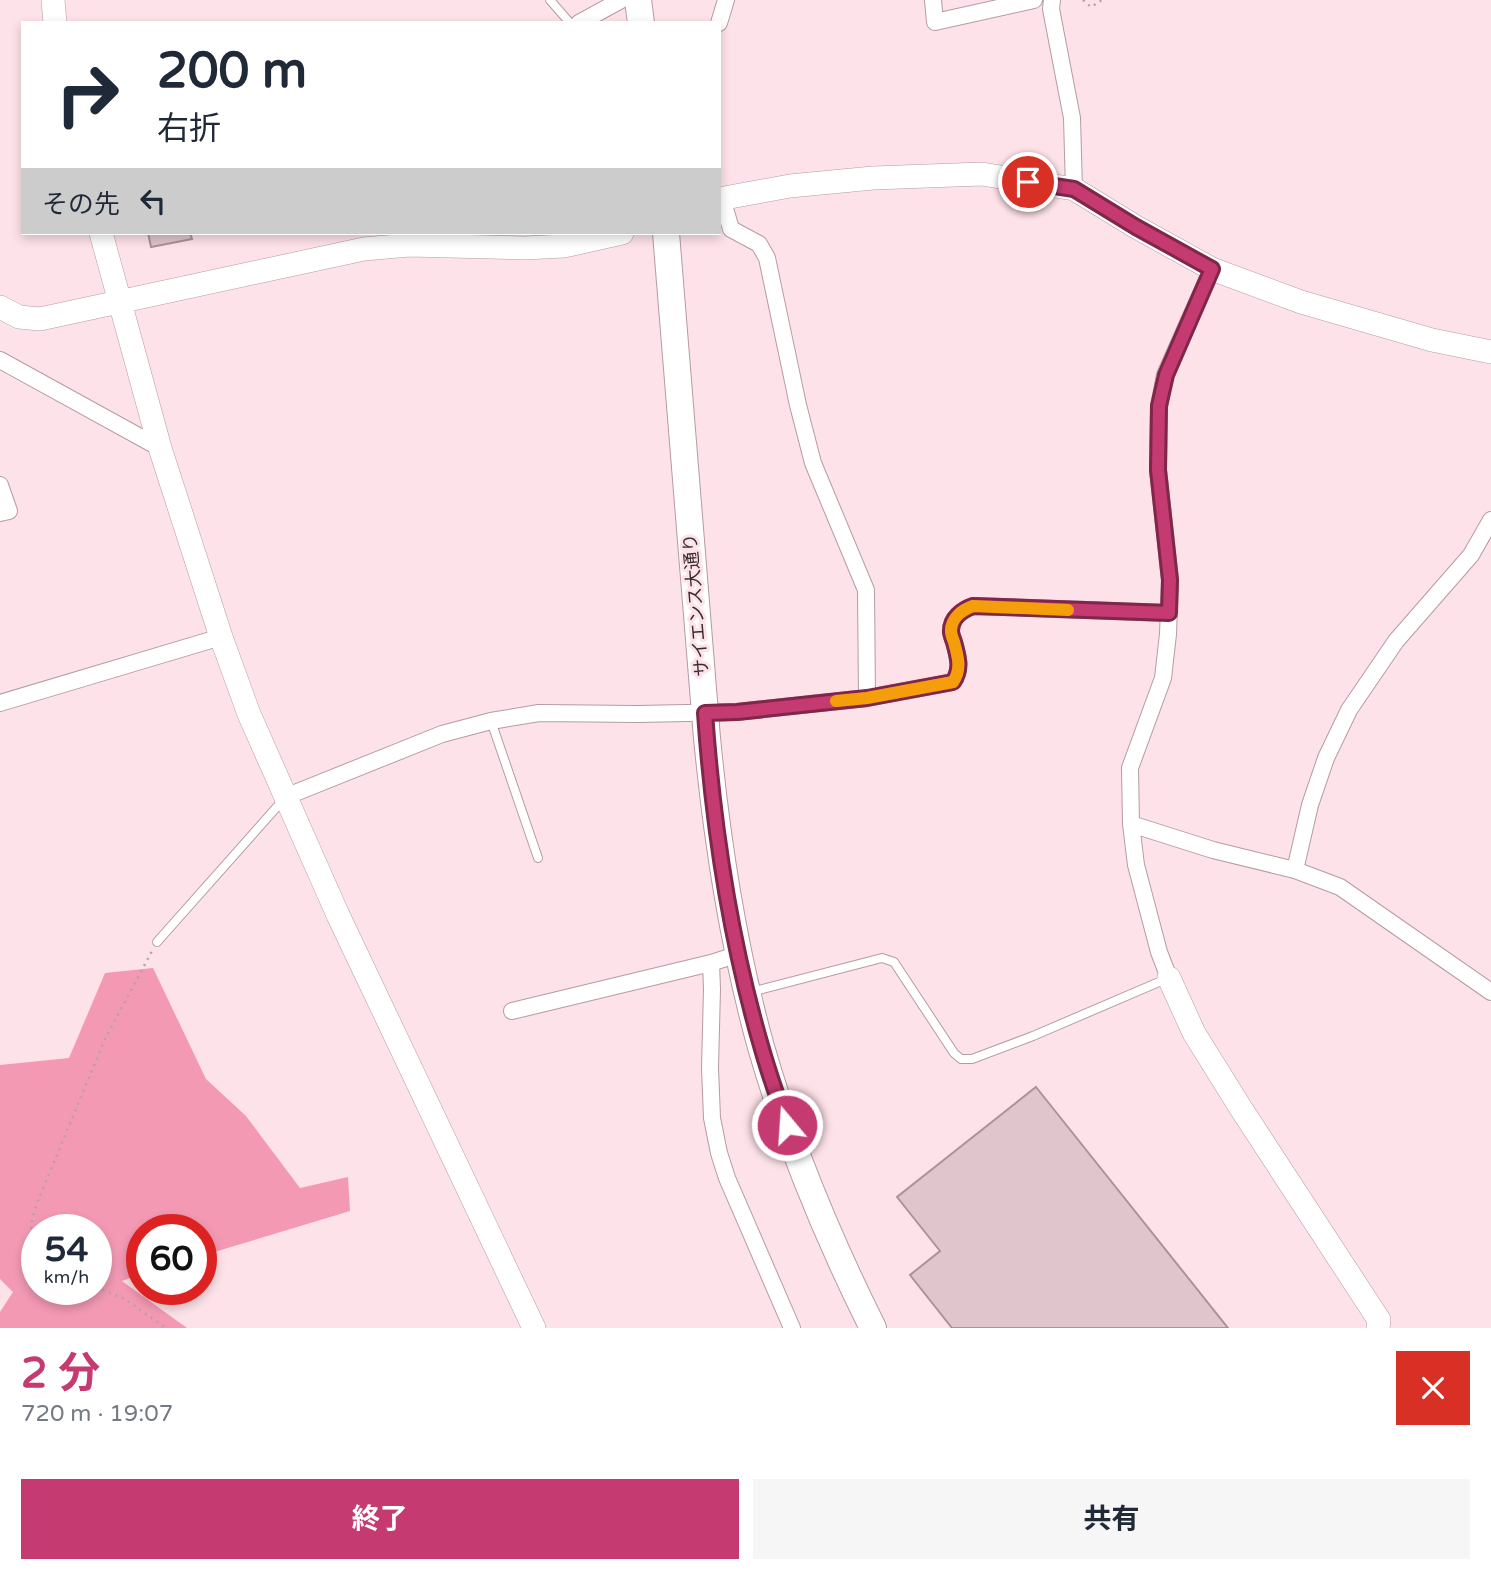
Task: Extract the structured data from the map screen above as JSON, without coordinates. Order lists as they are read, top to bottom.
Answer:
{
  "streets": {
    "main road": ["サイエンス大通り"]
  },
  "page": {
    "turn": ["200 m", "右折"],
    "then": "その先",
    "speed": "54 km/h",
    "limit": "60",
    "heading": ["2 分", "720 m · 19:07"],
    "buttons": ["終了", "共有"]
  }
}
